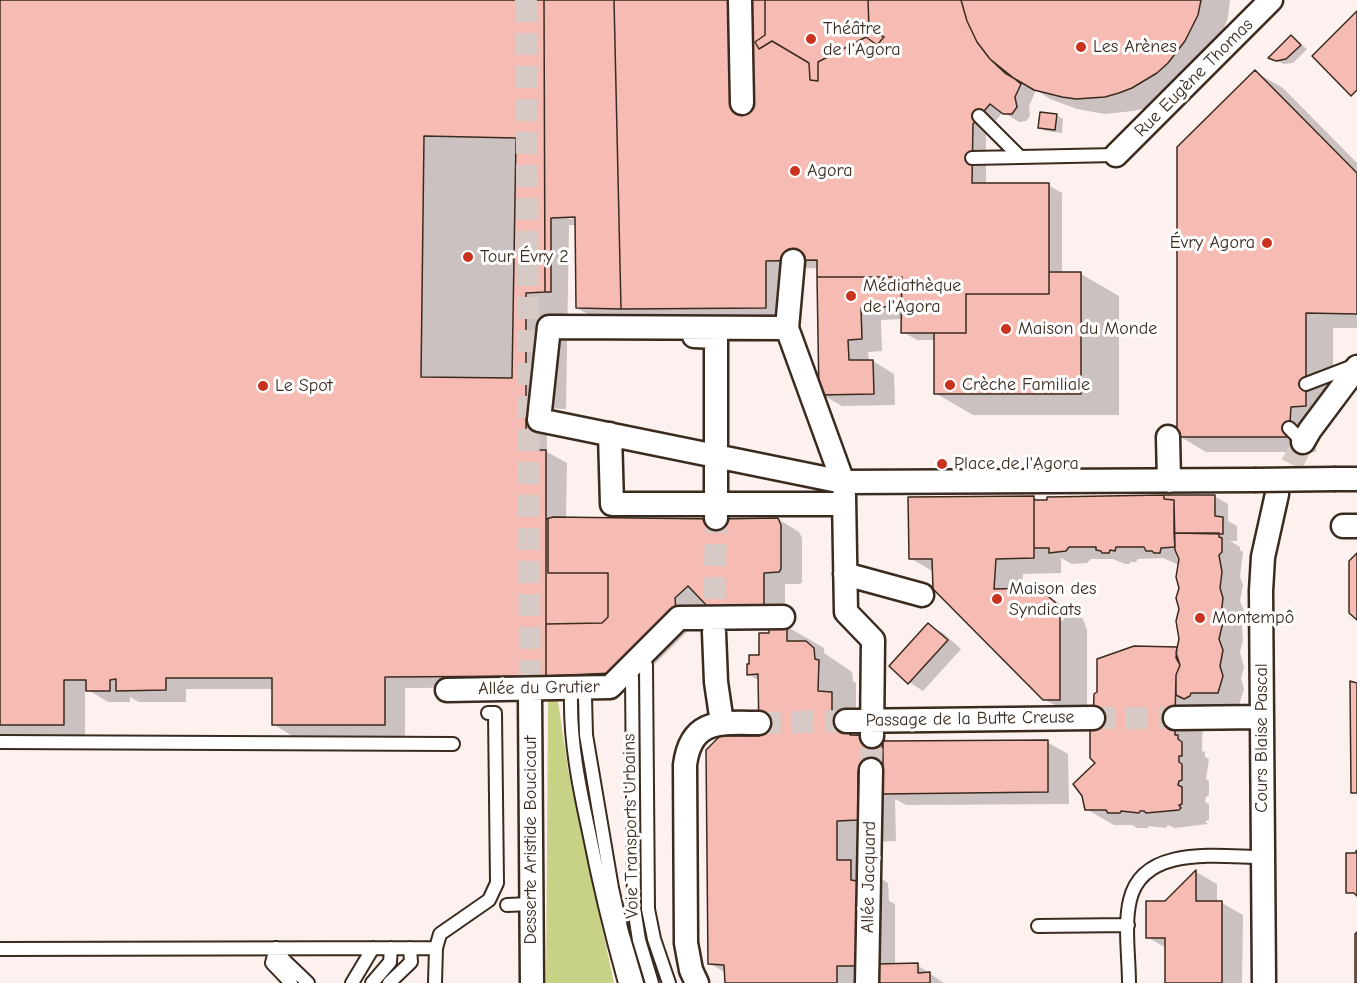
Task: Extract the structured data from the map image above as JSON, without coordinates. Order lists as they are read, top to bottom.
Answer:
{
  "streets": {
    "street": [
      "Rue Eugène Thomas",
      "Allée du Grutier",
      "Passage de la Butte Creuse",
      "Cours Blaise Pascal",
      "Desserte Aristide Boucicaut",
      "Allée Jacquard"
    ],
    "lane": ["Voie Transports Urbains"]
  },
  "places": [
    "Théâtre de l'Agora",
    "Les Arènes",
    "Agora",
    "Évry Agora",
    "Tour Évry 2",
    "Médiathèque de l'Agora",
    "Maison du Monde",
    "Crèche Familiale",
    "Le Spot",
    "Place de l'Agora",
    "Maison des Syndicats",
    "Montempô"
  ]
}
